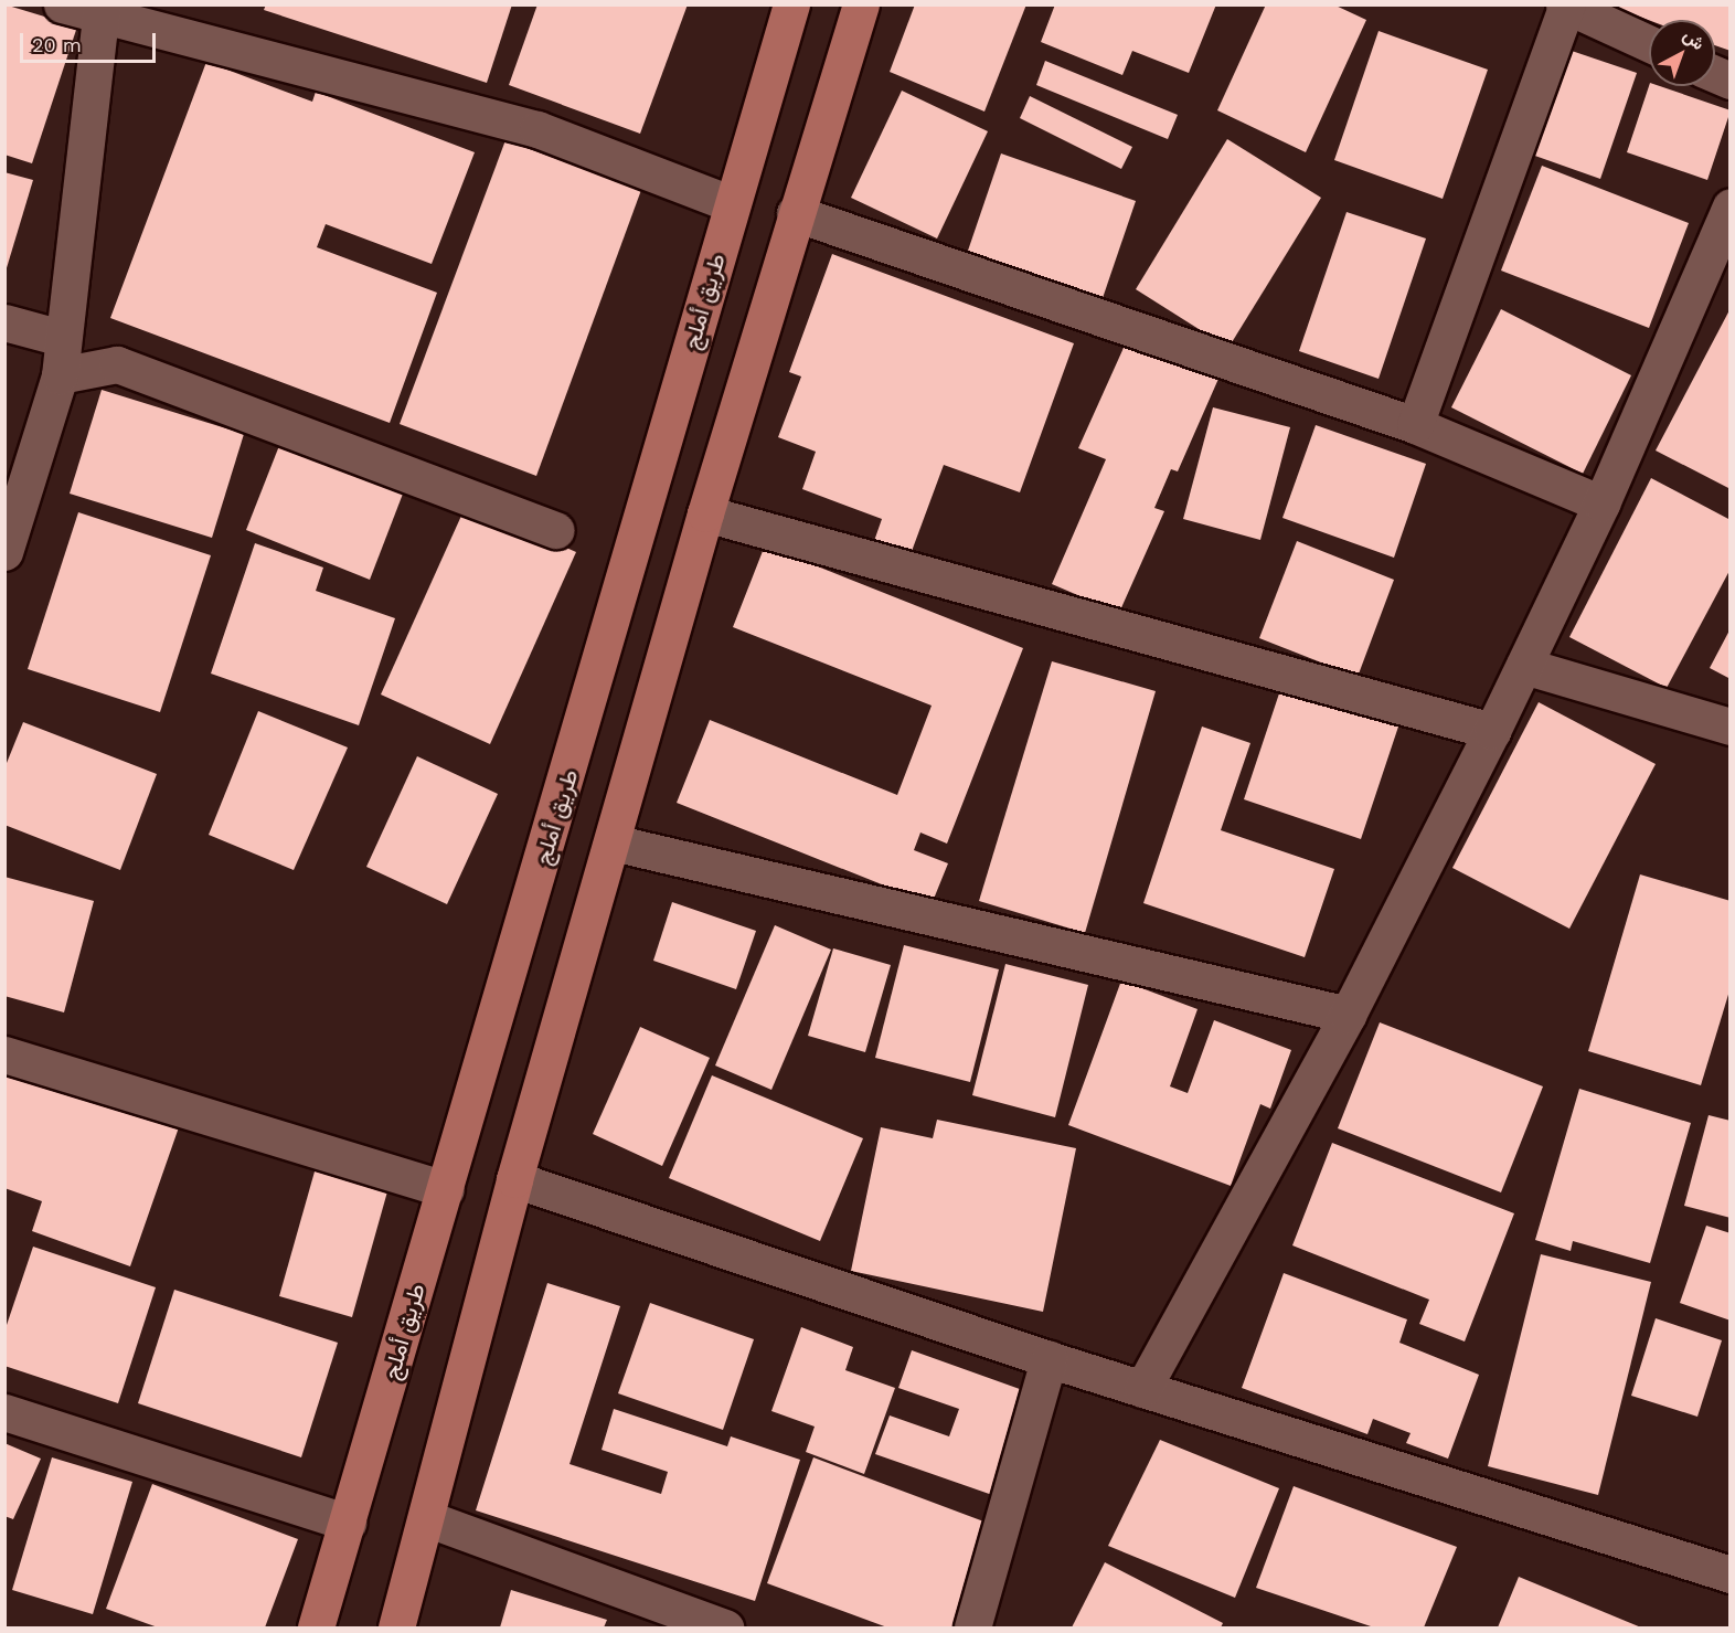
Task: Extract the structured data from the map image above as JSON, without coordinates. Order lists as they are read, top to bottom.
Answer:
{
  "streets": {
    "highway": ["طريق أملج"]
  },
  "scale_bar": "20 m",
  "north": "top right"
}
